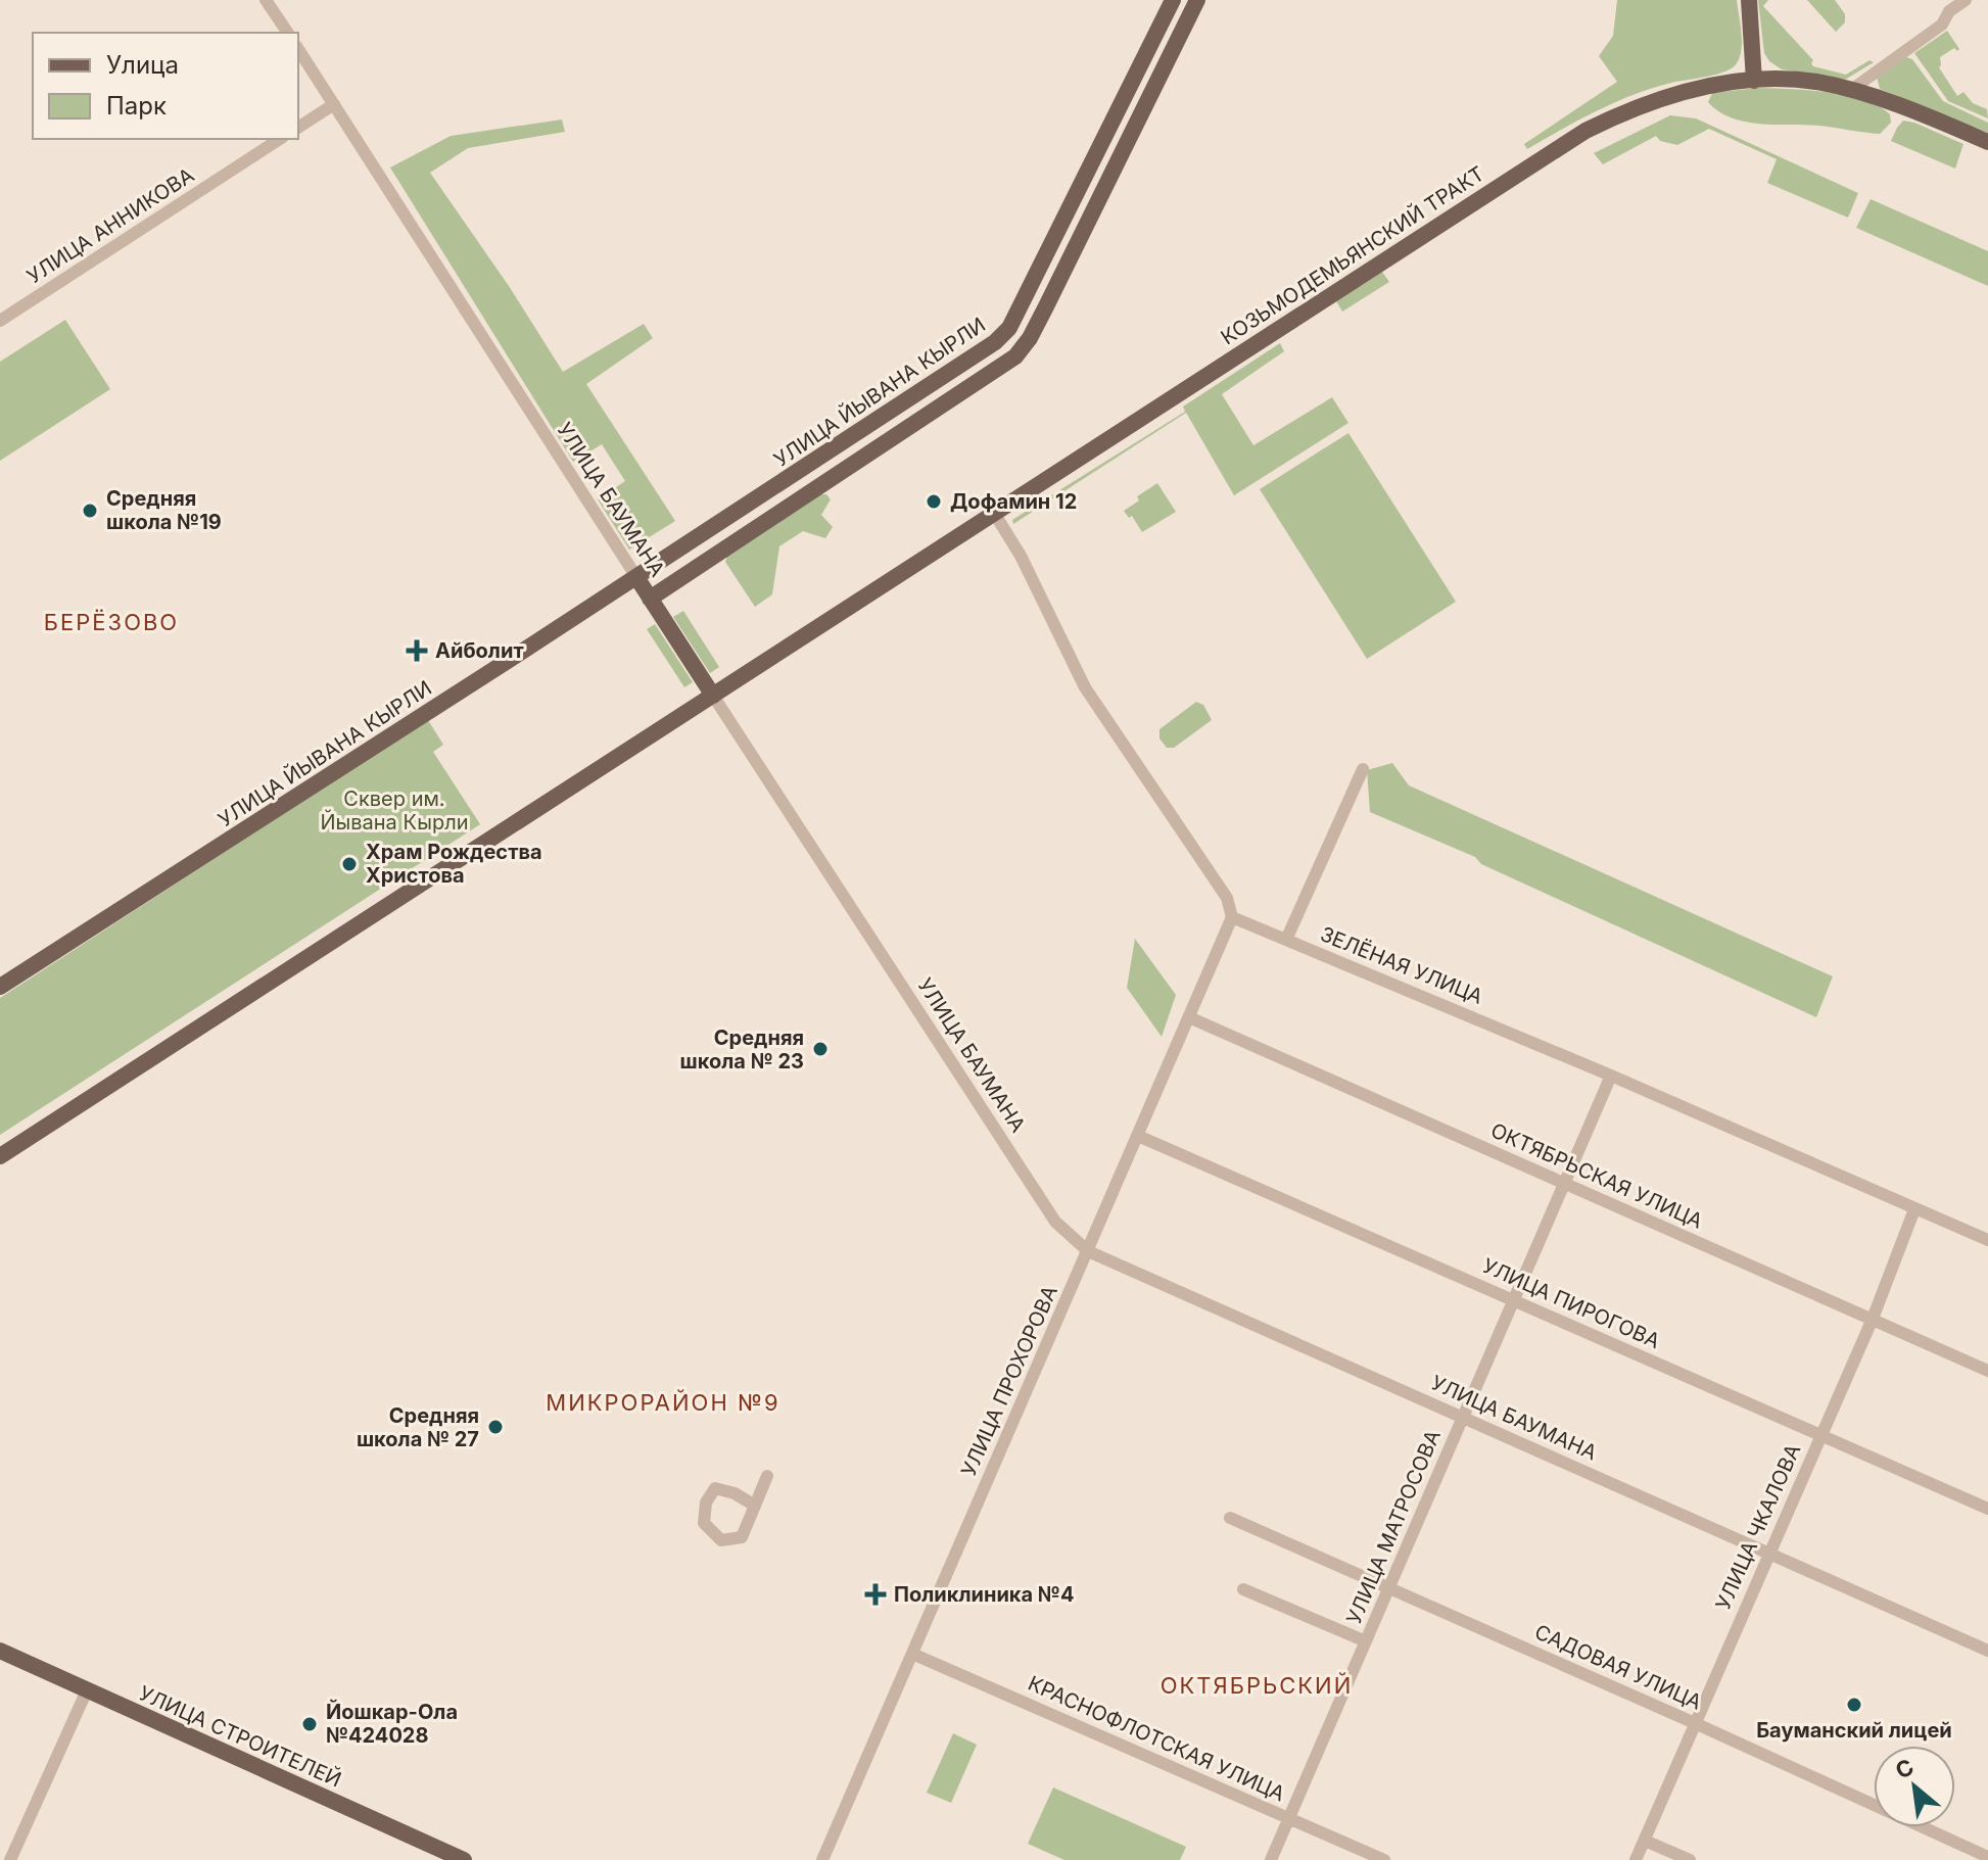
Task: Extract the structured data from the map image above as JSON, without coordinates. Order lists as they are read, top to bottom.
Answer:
{
  "streets": {
    "main road": [
      "КОЗЬМОДЕМЬЯНСКИЙ ТРАКТ",
      "УЛИЦА ЙЫВАНА КЫРЛИ",
      "УЛИЦА БАУМАНА",
      "УЛИЦА СТРОИТЕЛЕЙ"
    ],
    "street": [
      "УЛИЦА АННИКОВА",
      "ЗЕЛЁНАЯ УЛИЦА",
      "ОКТЯБРЬСКАЯ УЛИЦА",
      "УЛИЦА ПИРОГОВА",
      "УЛИЦА ПРОХОРОВА",
      "УЛИЦА МАТРОСОВА",
      "УЛИЦА ЧКАЛОВА",
      "САДОВАЯ УЛИЦА",
      "КРАСНОФЛОТСКАЯ УЛИЦА"
    ]
  },
  "crossings": [
    ["УЛИЦА ЙЫВАНА КЫРЛИ", "УЛИЦА БАУМАНА"],
    ["УЛИЦА БАУМАНА", "УЛИЦА ПРОХОРОВА"],
    ["УЛИЦА БАУМАНА", "УЛИЦА МАТРОСОВА"],
    ["УЛИЦА БАУМАНА", "УЛИЦА ЧКАЛОВА"],
    ["ЗЕЛЁНАЯ УЛИЦА", "УЛИЦА ПРОХОРОВА"],
    ["ЗЕЛЁНАЯ УЛИЦА", "УЛИЦА МАТРОСОВА"],
    ["ЗЕЛЁНАЯ УЛИЦА", "УЛИЦА ЧКАЛОВА"],
    ["ОКТЯБРЬСКАЯ УЛИЦА", "УЛИЦА ПРОХОРОВА"],
    ["ОКТЯБРЬСКАЯ УЛИЦА", "УЛИЦА МАТРОСОВА"],
    ["ОКТЯБРЬСКАЯ УЛИЦА", "УЛИЦА ЧКАЛОВА"],
    ["УЛИЦА ПИРОГОВА", "УЛИЦА ПРОХОРОВА"],
    ["УЛИЦА ПИРОГОВА", "УЛИЦА МАТРОСОВА"],
    ["УЛИЦА ПИРОГОВА", "УЛИЦА ЧКАЛОВА"],
    ["УЛИЦА ПРОХОРОВА", "КРАСНОФЛОТСКАЯ УЛИЦА"],
    ["УЛИЦА МАТРОСОВА", "САДОВАЯ УЛИЦА"],
    ["УЛИЦА МАТРОСОВА", "КРАСНОФЛОТСКАЯ УЛИЦА"],
    ["УЛИЦА ЧКАЛОВА", "САДОВАЯ УЛИЦА"]
  ],
  "districts": ["БЕРЁЗОВО", "МИКРОРАЙОН №9", "ОКТЯБРЬСКИЙ"],
  "parks": ["Сквер им. Йывана Кырли"],
  "places": {
    "other": [
      "Дофамин 12",
      "Средняя школа №19",
      "Храм Рождества Христова",
      "Средняя школа № 23",
      "Средняя школа № 27",
      "Бауманский лицей",
      "Йошкар-Ола №424028"
    ],
    "health": ["Айболит", "Поликлиника №4"]
  },
  "legend": ["Улица", "Парк"],
  "north": "top left"
}
